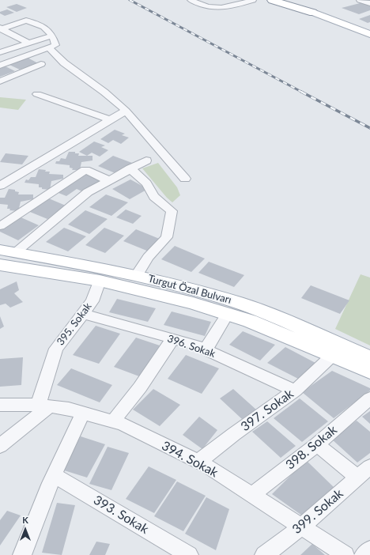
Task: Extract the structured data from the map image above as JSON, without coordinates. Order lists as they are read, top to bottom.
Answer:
{
  "streets": {
    "main road": ["Turgut Özal Bulvarı"],
    "street": [
      "395. Sokak",
      "396. Sokak",
      "397. Sokak",
      "398. Sokak",
      "394. Sokak",
      "399. Sokak",
      "393. Sokak"
    ]
  },
  "crossings": [
    ["Turgut Özal Bulvarı", "395. Sokak"],
    ["Turgut Özal Bulvarı", "397. Sokak"],
    ["395. Sokak", "396. Sokak"],
    ["395. Sokak", "394. Sokak"],
    ["396. Sokak", "397. Sokak"],
    ["397. Sokak", "394. Sokak"],
    ["398. Sokak", "394. Sokak"],
    ["394. Sokak", "399. Sokak"]
  ],
  "north": "top"
}
